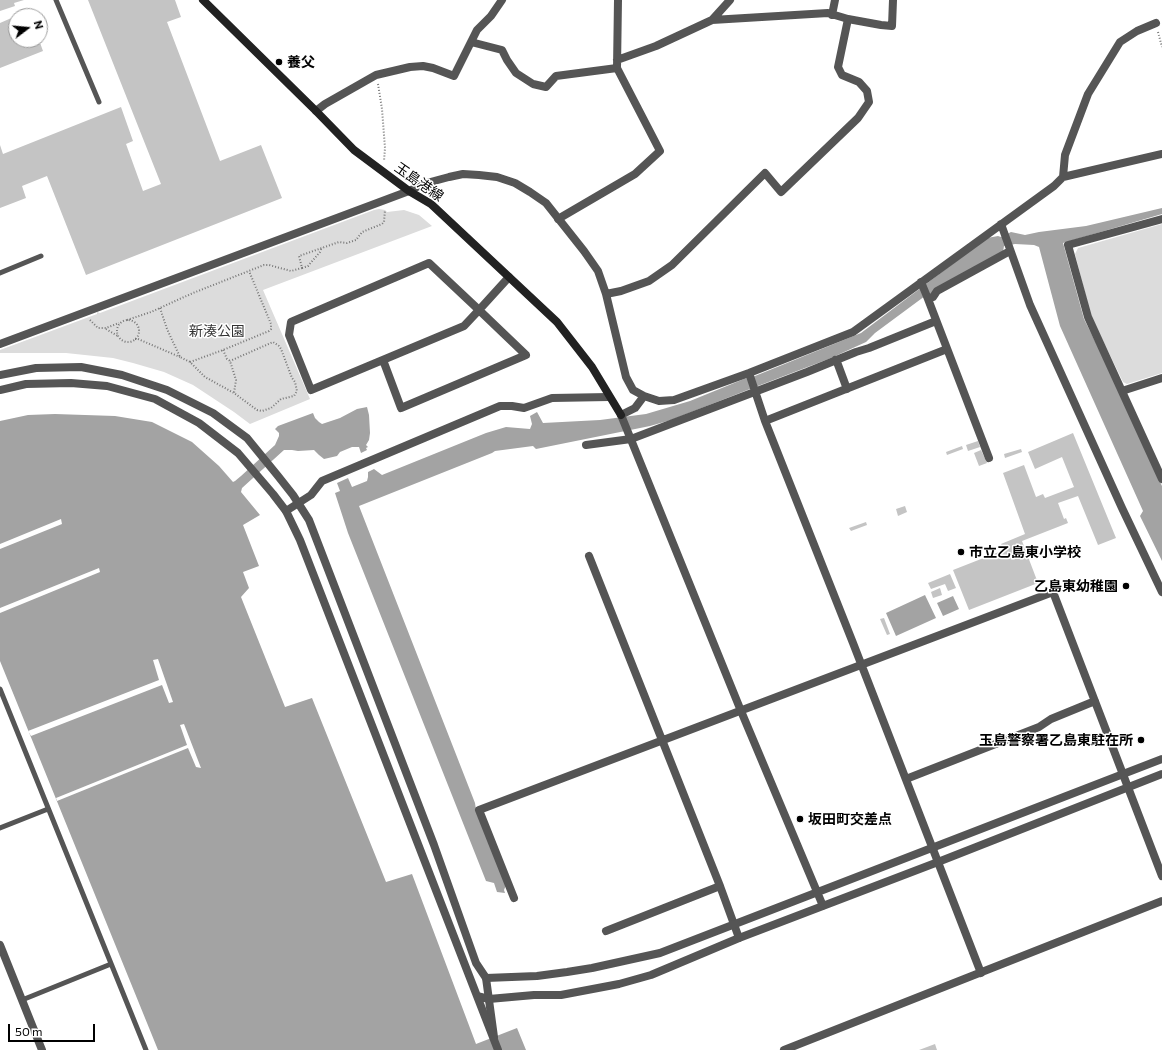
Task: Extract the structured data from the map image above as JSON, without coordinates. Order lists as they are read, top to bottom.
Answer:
{
  "streets": {
    "main road": ["玉島港線"]
  },
  "parks": ["新湊公園"],
  "places": [
    "養父",
    "市立乙島東小学校",
    "乙島東幼稚園",
    "玉島警察署乙島東駐在所",
    "坂田町交差点"
  ],
  "scale_bar": "50 m",
  "north": "right"
}
